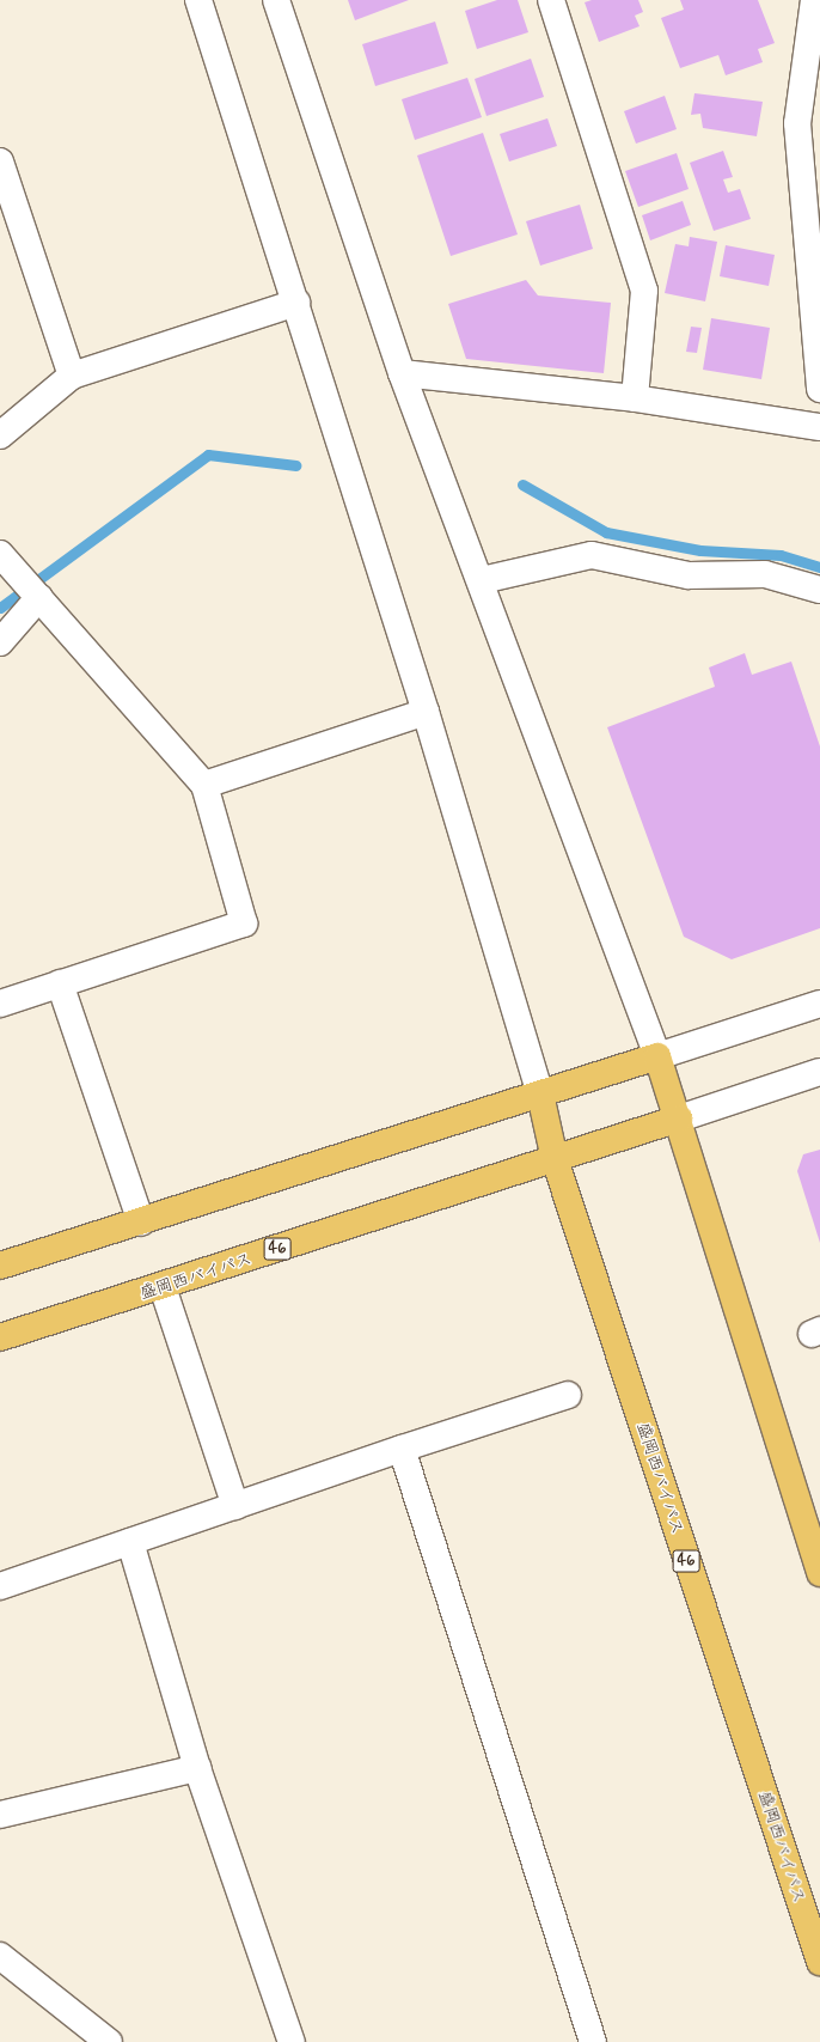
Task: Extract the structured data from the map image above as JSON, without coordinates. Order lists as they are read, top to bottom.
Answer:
{
  "streets": {
    "highway": ["46", "盛岡西バイパス"]
  }
}
